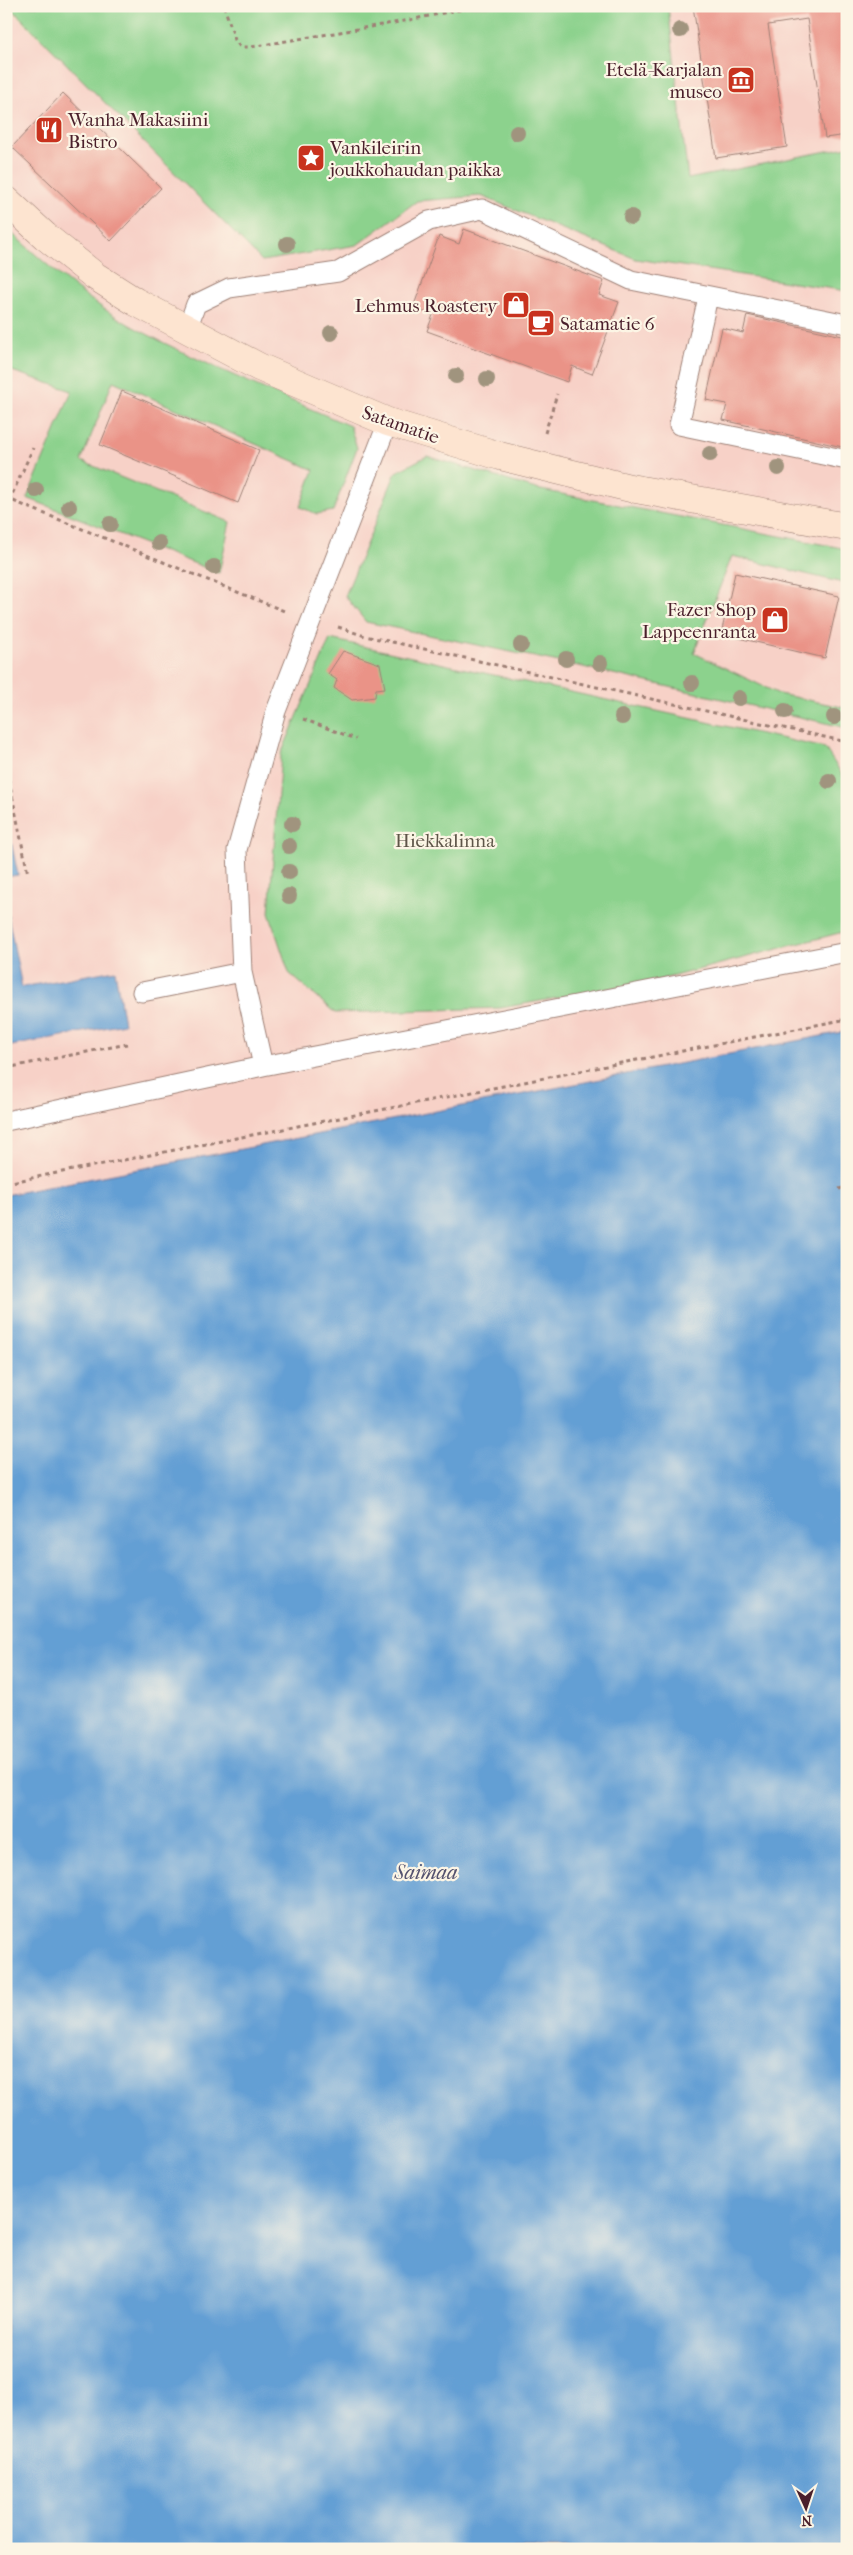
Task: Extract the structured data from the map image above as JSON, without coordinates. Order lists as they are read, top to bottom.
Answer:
{
  "streets": {
    "street": ["Satamatie"]
  },
  "water": ["Saimaa"],
  "parks": ["Hiekkalinna"],
  "places": {
    "museum": ["Etelä-Karjalan museo"],
    "restaurant": ["Wanha Makasiini Bistro"],
    "place": ["Vankileirin joukkohaudan paikka"],
    "shop": ["Lehmus Roastery", "Fazer Shop Lappeenranta"],
    "cafe": ["Satamatie 6"]
  },
  "north": "bottom"
}
